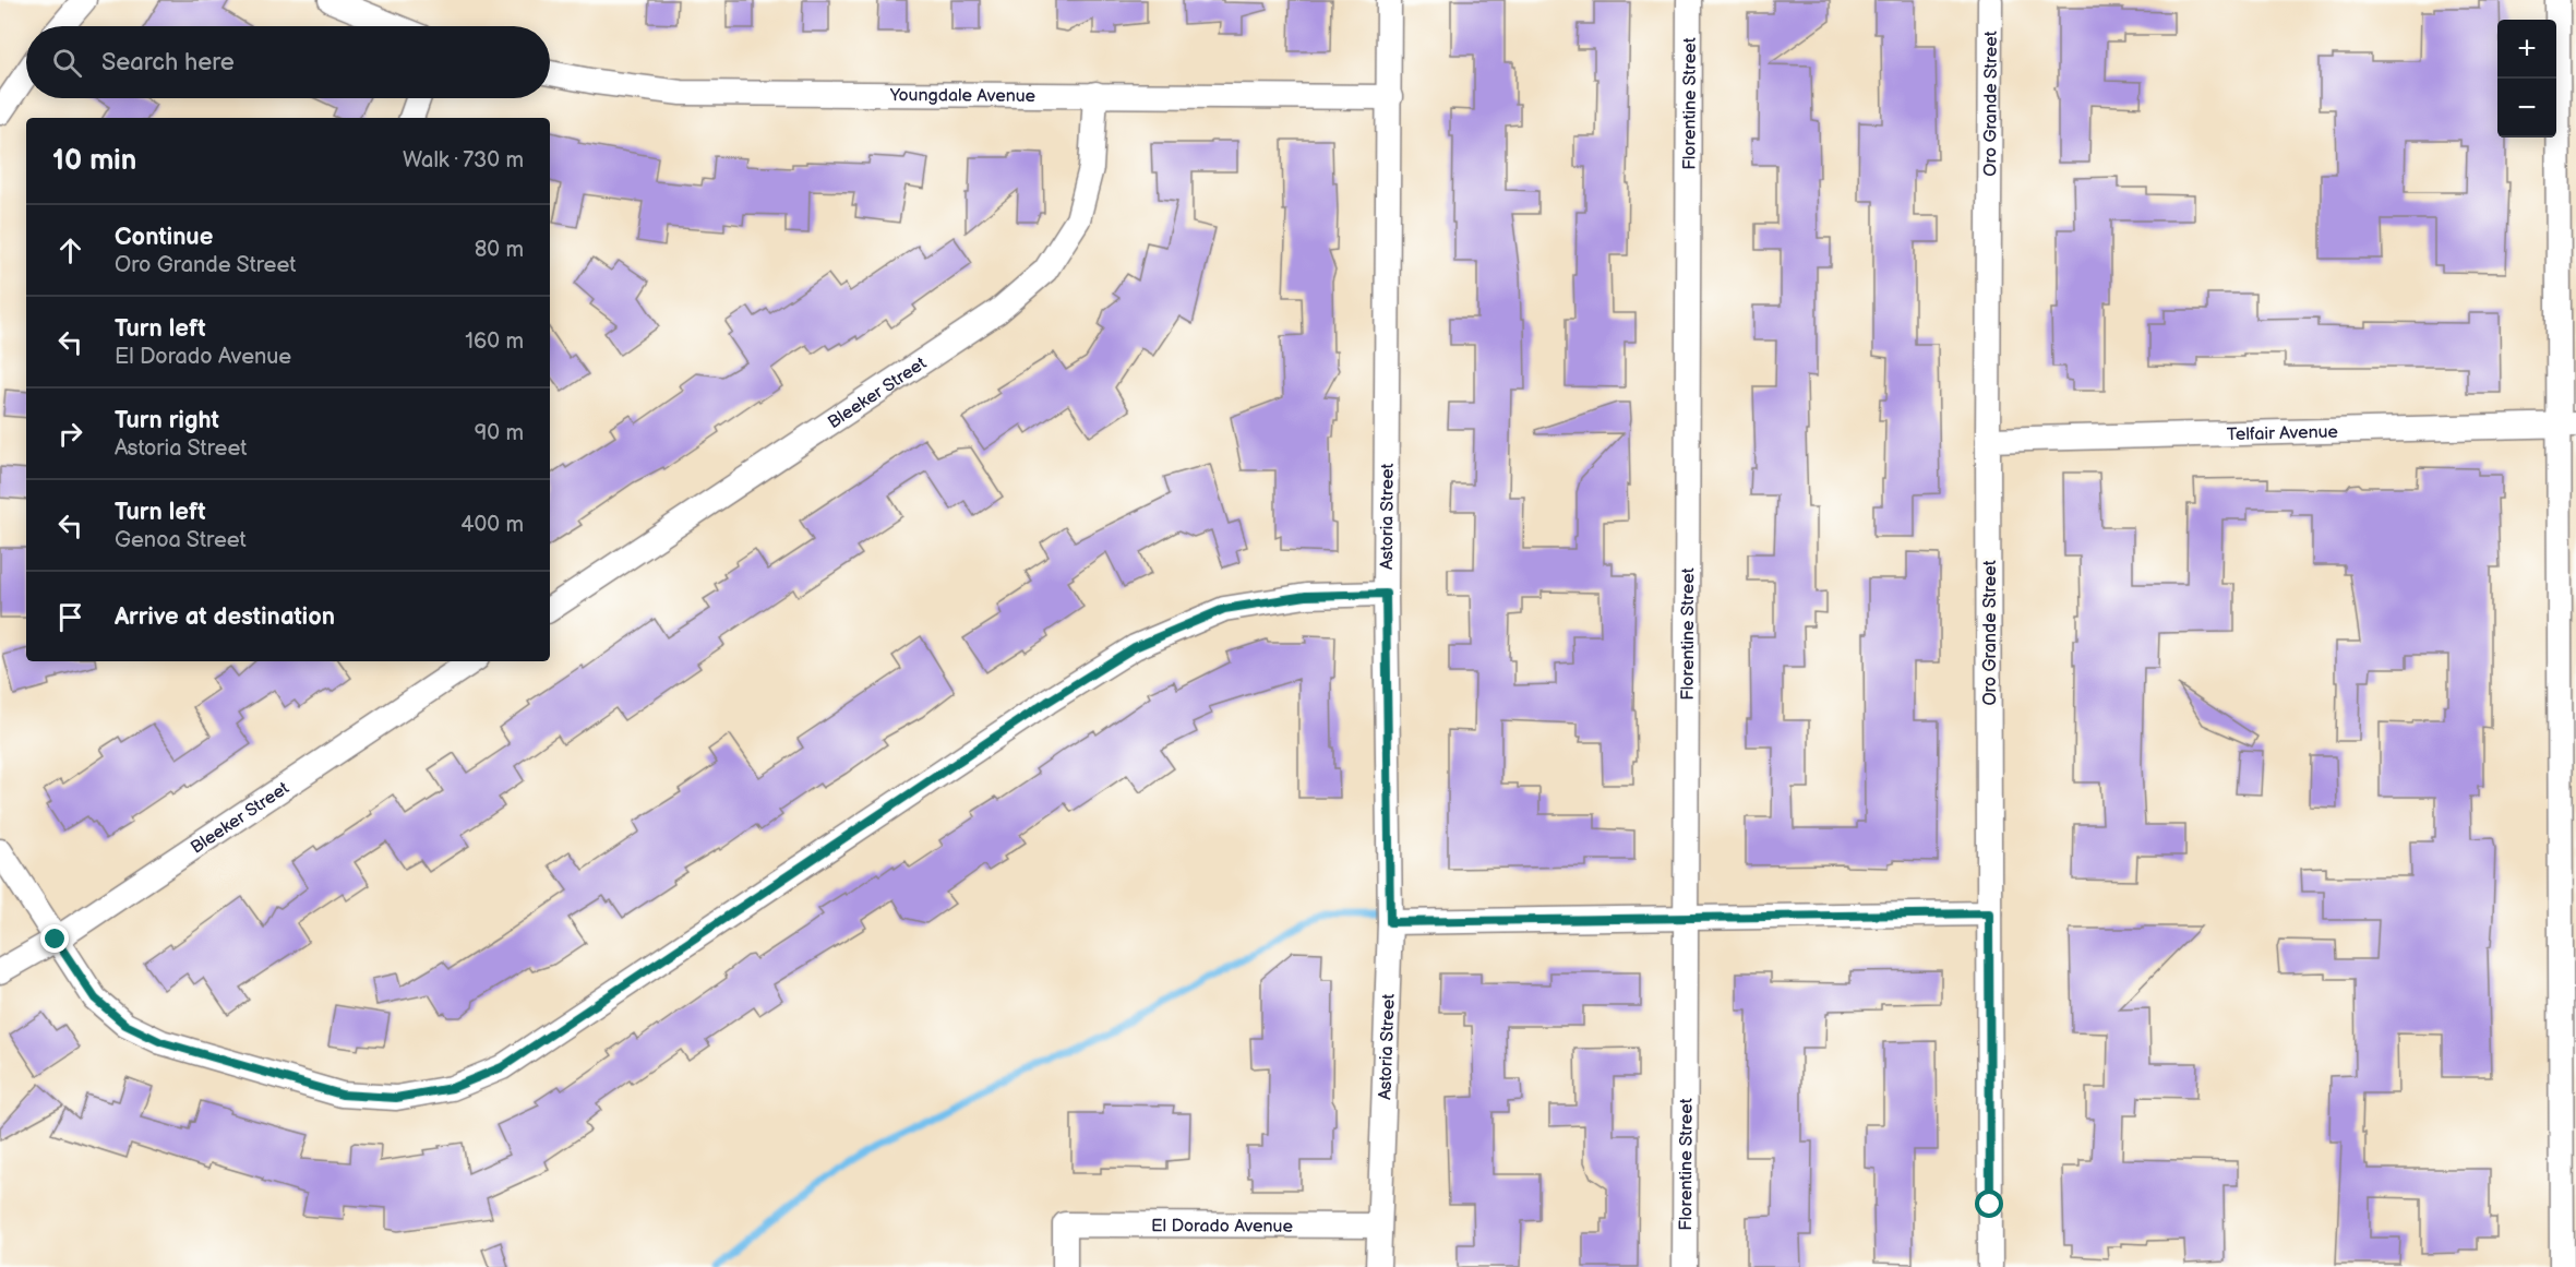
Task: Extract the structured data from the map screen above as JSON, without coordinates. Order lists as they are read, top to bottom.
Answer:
{
  "streets": {
    "street": [
      "Youngdale Avenue",
      "Florentine Street",
      "Oro Grande Street",
      "Bleeker Street",
      "Telfair Avenue",
      "Astoria Street",
      "El Dorado Avenue"
    ]
  },
  "crossings": [
    ["Youngdale Avenue", "Bleeker Street"],
    ["Youngdale Avenue", "Astoria Street"],
    ["Oro Grande Street", "Telfair Avenue"],
    ["Astoria Street", "El Dorado Avenue"]
  ],
  "page": {
    "map_buttons": ["+", "−"],
    "search": "Search here",
    "heading": ["10 min", "Walk · 730 m"],
    "list": [
      ["Continue", "Oro Grande Street", "80 m"],
      ["Turn left", "El Dorado Avenue", "160 m"],
      ["Turn right", "Astoria Street", "90 m"],
      ["Turn left", "Genoa Street", "400 m"],
      "Arrive at destination"
    ]
  }
}
